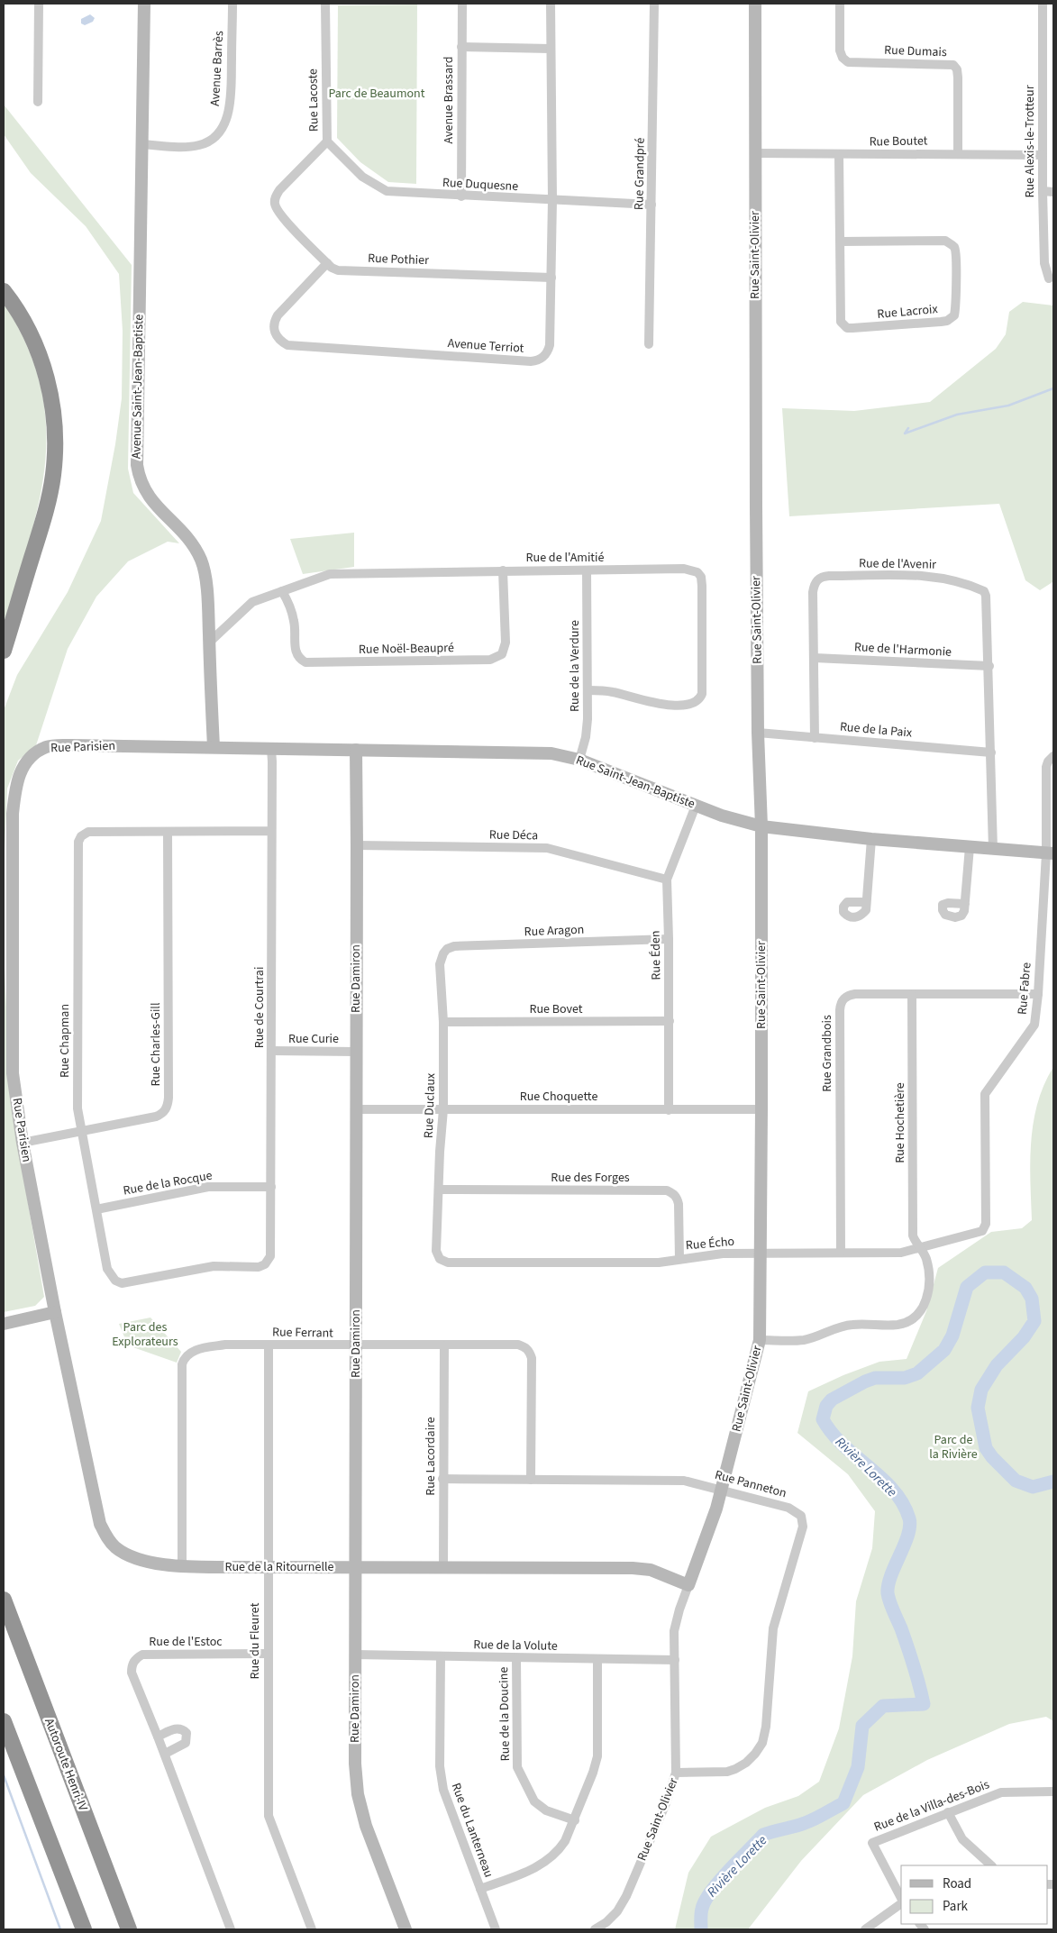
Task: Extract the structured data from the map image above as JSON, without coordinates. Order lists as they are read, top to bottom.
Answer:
{
  "streets": {
    "highway": ["Autoroute Henri-IV"],
    "street": [
      "Rue Dumais",
      "Avenue Barrès",
      "Rue Lacoste",
      "Avenue Brassard",
      "Rue Boutet",
      "Rue Alexis-le-Trotteur",
      "Rue Grandpré",
      "Rue Duquesne",
      "Rue Saint-Olivier",
      "Rue Pothier",
      "Rue Lacroix",
      "Avenue Terriot",
      "Avenue Saint-Jean-Baptiste",
      "Rue de l'Amitié",
      "Rue de l'Avenir",
      "Rue Noël-Beaupré",
      "Rue de l'Harmonie",
      "Rue de la Verdure",
      "Rue de la Paix",
      "Rue Parisien",
      "Rue Saint-Jean-Baptiste",
      "Rue Déca",
      "Rue Aragon",
      "Rue Éden",
      "Rue Damiron",
      "Rue Fabre",
      "Rue de Courtrai",
      "Rue Bovet",
      "Rue Curie",
      "Rue Chapman",
      "Rue Charles-Gill",
      "Rue Grandbois",
      "Rue Choquette",
      "Rue Duclaux",
      "Rue Hochetière",
      "Rue des Forges",
      "Rue de la Rocque",
      "Rue Écho",
      "Rue Ferrant",
      "Rue Lacordaire",
      "Rue Panneton",
      "Rue de la Ritournelle",
      "Rue du Fleuret",
      "Rue de l'Estoc",
      "Rue de la Volute",
      "Rue de la Doucine",
      "Rue de la Villa-des-Bois",
      "Rue du Lanterneau"
    ]
  },
  "crossings": [
    ["Rue Dumais", "Rue Boutet"],
    ["Avenue Barrès", "Avenue Saint-Jean-Baptiste"],
    ["Rue Lacoste", "Rue Duquesne"],
    ["Rue Lacoste", "Rue Pothier"],
    ["Avenue Brassard", "Rue Duquesne"],
    ["Rue Boutet", "Rue Alexis-le-Trotteur"],
    ["Rue Boutet", "Rue Saint-Olivier"],
    ["Rue Boutet", "Rue Lacroix"],
    ["Rue Grandpré", "Rue Duquesne"],
    ["Rue Duquesne", "Avenue Terriot"],
    ["Rue Saint-Olivier", "Rue de la Paix"],
    ["Rue Saint-Olivier", "Rue Saint-Jean-Baptiste"],
    ["Rue Saint-Olivier", "Rue Choquette"],
    ["Rue Saint-Olivier", "Rue Hochetière"],
    ["Rue Saint-Olivier", "Rue Écho"],
    ["Rue Saint-Olivier", "Rue Panneton"],
    ["Rue Saint-Olivier", "Rue de la Ritournelle"],
    ["Rue Saint-Olivier", "Rue de la Volute"],
    ["Rue Pothier", "Avenue Terriot"],
    ["Avenue Saint-Jean-Baptiste", "Rue de l'Amitié"],
    ["Avenue Saint-Jean-Baptiste", "Rue Parisien"],
    ["Avenue Saint-Jean-Baptiste", "Rue Saint-Jean-Baptiste"],
    ["Rue de l'Amitié", "Rue Noël-Beaupré"],
    ["Rue de l'Amitié", "Rue de la Verdure"],
    ["Rue de l'Avenir", "Rue de l'Harmonie"],
    ["Rue de l'Avenir", "Rue de la Paix"],
    ["Rue de l'Avenir", "Rue Saint-Jean-Baptiste"],
    ["Rue de la Verdure", "Rue Saint-Jean-Baptiste"],
    ["Rue Parisien", "Rue Saint-Jean-Baptiste"],
    ["Rue Parisien", "Rue Charles-Gill"],
    ["Rue Parisien", "Rue de la Ritournelle"],
    ["Rue Saint-Jean-Baptiste", "Rue Éden"],
    ["Rue Saint-Jean-Baptiste", "Rue Damiron"],
    ["Rue Saint-Jean-Baptiste", "Rue Fabre"],
    ["Rue Saint-Jean-Baptiste", "Rue de Courtrai"],
    ["Rue Déca", "Rue Éden"],
    ["Rue Déca", "Rue Damiron"],
    ["Rue Aragon", "Rue Éden"],
    ["Rue Aragon", "Rue Duclaux"],
    ["Rue Éden", "Rue Bovet"],
    ["Rue Éden", "Rue Choquette"],
    ["Rue Damiron", "Rue Curie"],
    ["Rue Damiron", "Rue Choquette"],
    ["Rue Damiron", "Rue Ferrant"],
    ["Rue Damiron", "Rue de la Ritournelle"],
    ["Rue Damiron", "Rue de la Volute"],
    ["Rue Fabre", "Rue Grandbois"],
    ["Rue Fabre", "Rue Écho"],
    ["Rue de Courtrai", "Rue Curie"],
    ["Rue de Courtrai", "Rue Chapman"],
    ["Rue de Courtrai", "Rue de la Rocque"],
    ["Rue Bovet", "Rue Duclaux"],
    ["Rue Chapman", "Rue Charles-Gill"],
    ["Rue Chapman", "Rue de la Rocque"],
    ["Rue Grandbois", "Rue Hochetière"],
    ["Rue Grandbois", "Rue Écho"],
    ["Rue Choquette", "Rue Duclaux"],
    ["Rue Duclaux", "Rue des Forges"],
    ["Rue Duclaux", "Rue Écho"],
    ["Rue Hochetière", "Rue Écho"],
    ["Rue des Forges", "Rue Écho"],
    ["Rue Ferrant", "Rue Lacordaire"],
    ["Rue Ferrant", "Rue Panneton"],
    ["Rue Ferrant", "Rue de la Ritournelle"],
    ["Rue Ferrant", "Rue du Fleuret"],
    ["Rue Lacordaire", "Rue Panneton"],
    ["Rue Lacordaire", "Rue de la Ritournelle"],
    ["Rue de la Ritournelle", "Rue du Fleuret"],
    ["Rue du Fleuret", "Rue de l'Estoc"],
    ["Rue de la Volute", "Rue de la Doucine"],
    ["Rue de la Volute", "Rue du Lanterneau"]
  ],
  "water": ["Rivière Lorette"],
  "parks": ["Parc de Beaumont", "Parc des Explorateurs", "Parc de la Rivière"],
  "legend": ["Road", "Park"]
}
